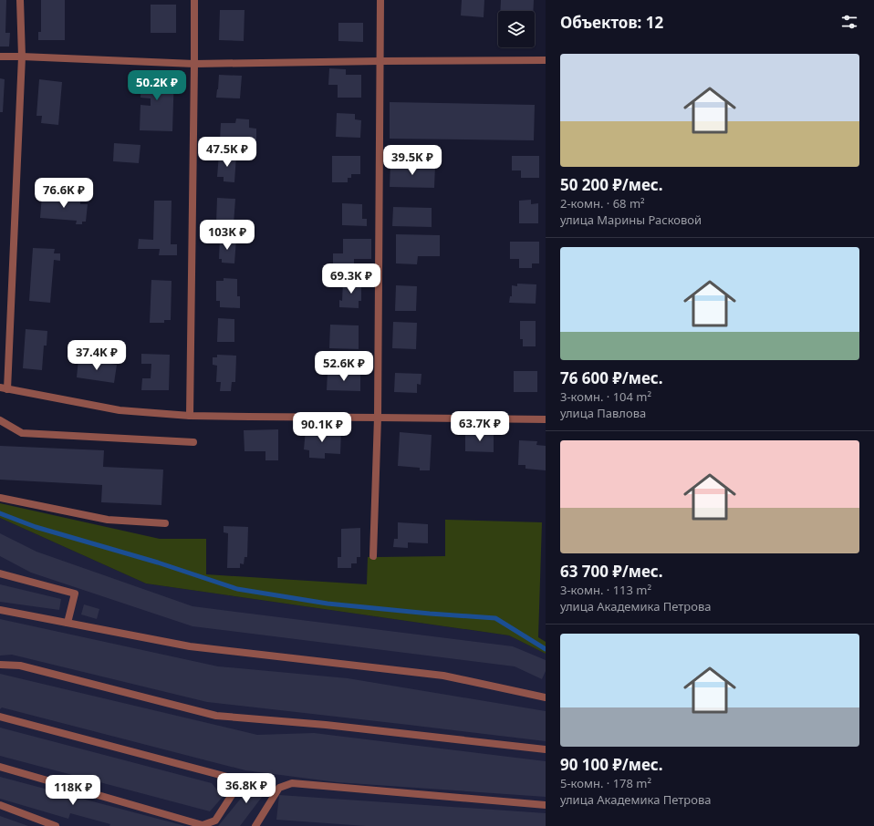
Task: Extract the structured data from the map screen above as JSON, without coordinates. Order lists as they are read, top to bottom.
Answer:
{
  "page": {
    "heading": "Объектов: 12",
    "list": [
      {
        "name": "50 200 ₽/мес.",
        "note": "2-комн. · 68 m² · улица Марины Расковой"
      },
      {
        "name": "76 600 ₽/мес.",
        "note": "3-комн. · 104 m² · улица Павлова"
      },
      {
        "name": "63 700 ₽/мес.",
        "note": "3-комн. · 113 m² · улица Академика Петрова"
      },
      {
        "name": "90 100 ₽/мес.",
        "note": "5-комн. · 178 m² · улица Академика Петрова"
      }
    ],
    "price": [
      "50.2K ₽",
      "47.5K ₽",
      "39.5K ₽",
      "76.6K ₽",
      "103K ₽",
      "69.3K ₽",
      "37.4K ₽",
      "52.6K ₽",
      "63.7K ₽",
      "90.1K ₽",
      "36.8K ₽",
      "118K ₽"
    ]
  }
}
